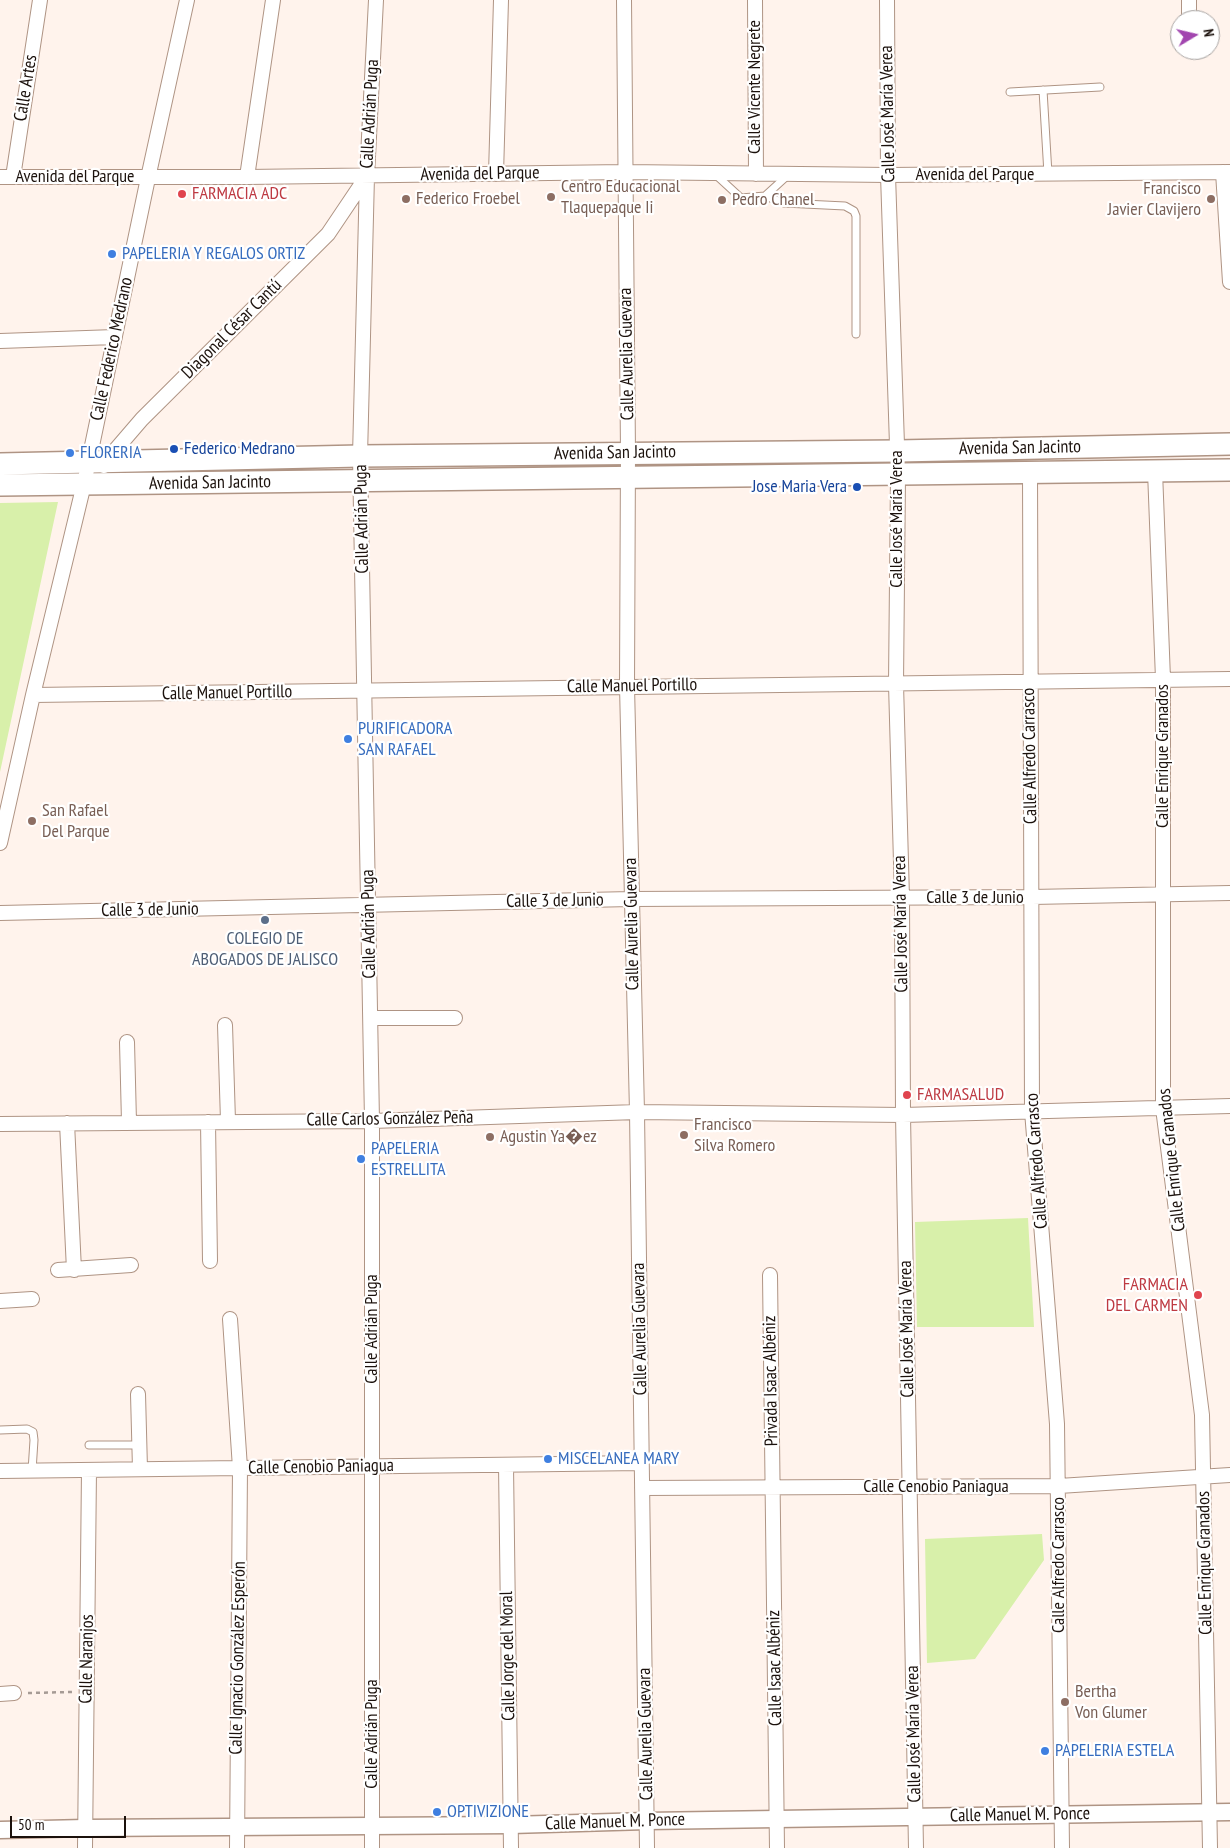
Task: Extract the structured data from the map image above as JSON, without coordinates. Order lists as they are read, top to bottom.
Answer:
{
  "streets": {
    "main road": ["Avenida San Jacinto"],
    "street": [
      "Calle Vicente Negrete",
      "Calle Artes",
      "Calle Adrián Puga",
      "Calle José María Verea",
      "Avenida del Parque",
      "Diagonal César Cantú",
      "Calle Federico Medrano",
      "Calle Aurelia Guevara",
      "Calle Manuel Portillo",
      "Calle Alfredo Carrasco",
      "Calle Enrique Granados",
      "Calle 3 de Junio",
      "Calle Carlos González Peña",
      "Privada Isaac Albéniz",
      "Calle Cenobio Paniagua",
      "Calle Jorge del Moral",
      "Calle Ignacio González Esperón",
      "Calle Naranjos",
      "Calle Isaac Albéniz",
      "Calle Manuel M. Ponce"
    ]
  },
  "crossings": [
    ["Calle Vicente Negrete", "Avenida del Parque"],
    ["Calle Artes", "Avenida del Parque"],
    ["Calle Adrián Puga", "Avenida del Parque"],
    ["Calle Adrián Puga", "Diagonal César Cantú"],
    ["Calle Adrián Puga", "Avenida San Jacinto"],
    ["Calle Adrián Puga", "Calle Manuel Portillo"],
    ["Calle Adrián Puga", "Calle 3 de Junio"],
    ["Calle Adrián Puga", "Calle Carlos González Peña"],
    ["Calle Adrián Puga", "Calle Cenobio Paniagua"],
    ["Calle Adrián Puga", "Calle Manuel M. Ponce"],
    ["Calle José María Verea", "Avenida del Parque"],
    ["Calle José María Verea", "Avenida San Jacinto"],
    ["Calle José María Verea", "Calle Manuel Portillo"],
    ["Calle José María Verea", "Calle 3 de Junio"],
    ["Calle José María Verea", "Calle Carlos González Peña"],
    ["Calle José María Verea", "Calle Cenobio Paniagua"],
    ["Calle José María Verea", "Calle Manuel M. Ponce"],
    ["Avenida del Parque", "Diagonal César Cantú"],
    ["Avenida del Parque", "Calle Federico Medrano"],
    ["Avenida del Parque", "Calle Aurelia Guevara"],
    ["Diagonal César Cantú", "Calle Federico Medrano"],
    ["Diagonal César Cantú", "Avenida San Jacinto"],
    ["Calle Federico Medrano", "Avenida San Jacinto"],
    ["Calle Federico Medrano", "Calle Manuel Portillo"],
    ["Calle Aurelia Guevara", "Avenida San Jacinto"],
    ["Calle Aurelia Guevara", "Calle Manuel Portillo"],
    ["Calle Aurelia Guevara", "Calle 3 de Junio"],
    ["Calle Aurelia Guevara", "Calle Carlos González Peña"],
    ["Calle Aurelia Guevara", "Calle Cenobio Paniagua"],
    ["Calle Aurelia Guevara", "Calle Manuel M. Ponce"],
    ["Avenida San Jacinto", "Calle Alfredo Carrasco"],
    ["Avenida San Jacinto", "Calle Enrique Granados"],
    ["Calle Manuel Portillo", "Calle Alfredo Carrasco"],
    ["Calle Manuel Portillo", "Calle Enrique Granados"],
    ["Calle Alfredo Carrasco", "Calle 3 de Junio"],
    ["Calle Alfredo Carrasco", "Calle Carlos González Peña"],
    ["Calle Alfredo Carrasco", "Calle Cenobio Paniagua"],
    ["Calle Alfredo Carrasco", "Calle Manuel M. Ponce"],
    ["Calle Enrique Granados", "Calle 3 de Junio"],
    ["Calle Enrique Granados", "Calle Carlos González Peña"],
    ["Calle Enrique Granados", "Calle Cenobio Paniagua"],
    ["Calle Enrique Granados", "Calle Manuel M. Ponce"],
    ["Privada Isaac Albéniz", "Calle Cenobio Paniagua"],
    ["Privada Isaac Albéniz", "Calle Isaac Albéniz"],
    ["Calle Cenobio Paniagua", "Calle Jorge del Moral"],
    ["Calle Cenobio Paniagua", "Calle Ignacio González Esperón"],
    ["Calle Cenobio Paniagua", "Calle Naranjos"],
    ["Calle Cenobio Paniagua", "Calle Isaac Albéniz"],
    ["Calle Jorge del Moral", "Calle Manuel M. Ponce"],
    ["Calle Ignacio González Esperón", "Calle Manuel M. Ponce"],
    ["Calle Naranjos", "Calle Manuel M. Ponce"],
    ["Calle Isaac Albéniz", "Calle Manuel M. Ponce"]
  ],
  "places": [
    "FARMACIA ADC",
    "Centro Educacional Tlaquepaque Ii",
    "Federico Froebel",
    "Francisco Javier Clavijero",
    "Pedro Chanel",
    "PAPELERIA Y REGALOS ORTIZ",
    "Federico Medrano",
    "FLORERIA",
    "Jose Maria Vera",
    "PURIFICADORA SAN RAFAEL",
    "San Rafael Del Parque",
    "COLEGIO DE ABOGADOS DE JALISCO",
    "FARMASALUD",
    "Francisco Silva Romero",
    "Agustin Ya�ez",
    "PAPELERIA ESTRELLITA",
    "FARMACIA DEL CARMEN",
    "MISCELANEA MARY",
    "Bertha Von Glumer",
    "PAPELERIA ESTELA",
    "OPTIVIZIONE"
  ],
  "scale_bar": "50 m",
  "north": "right"
}
